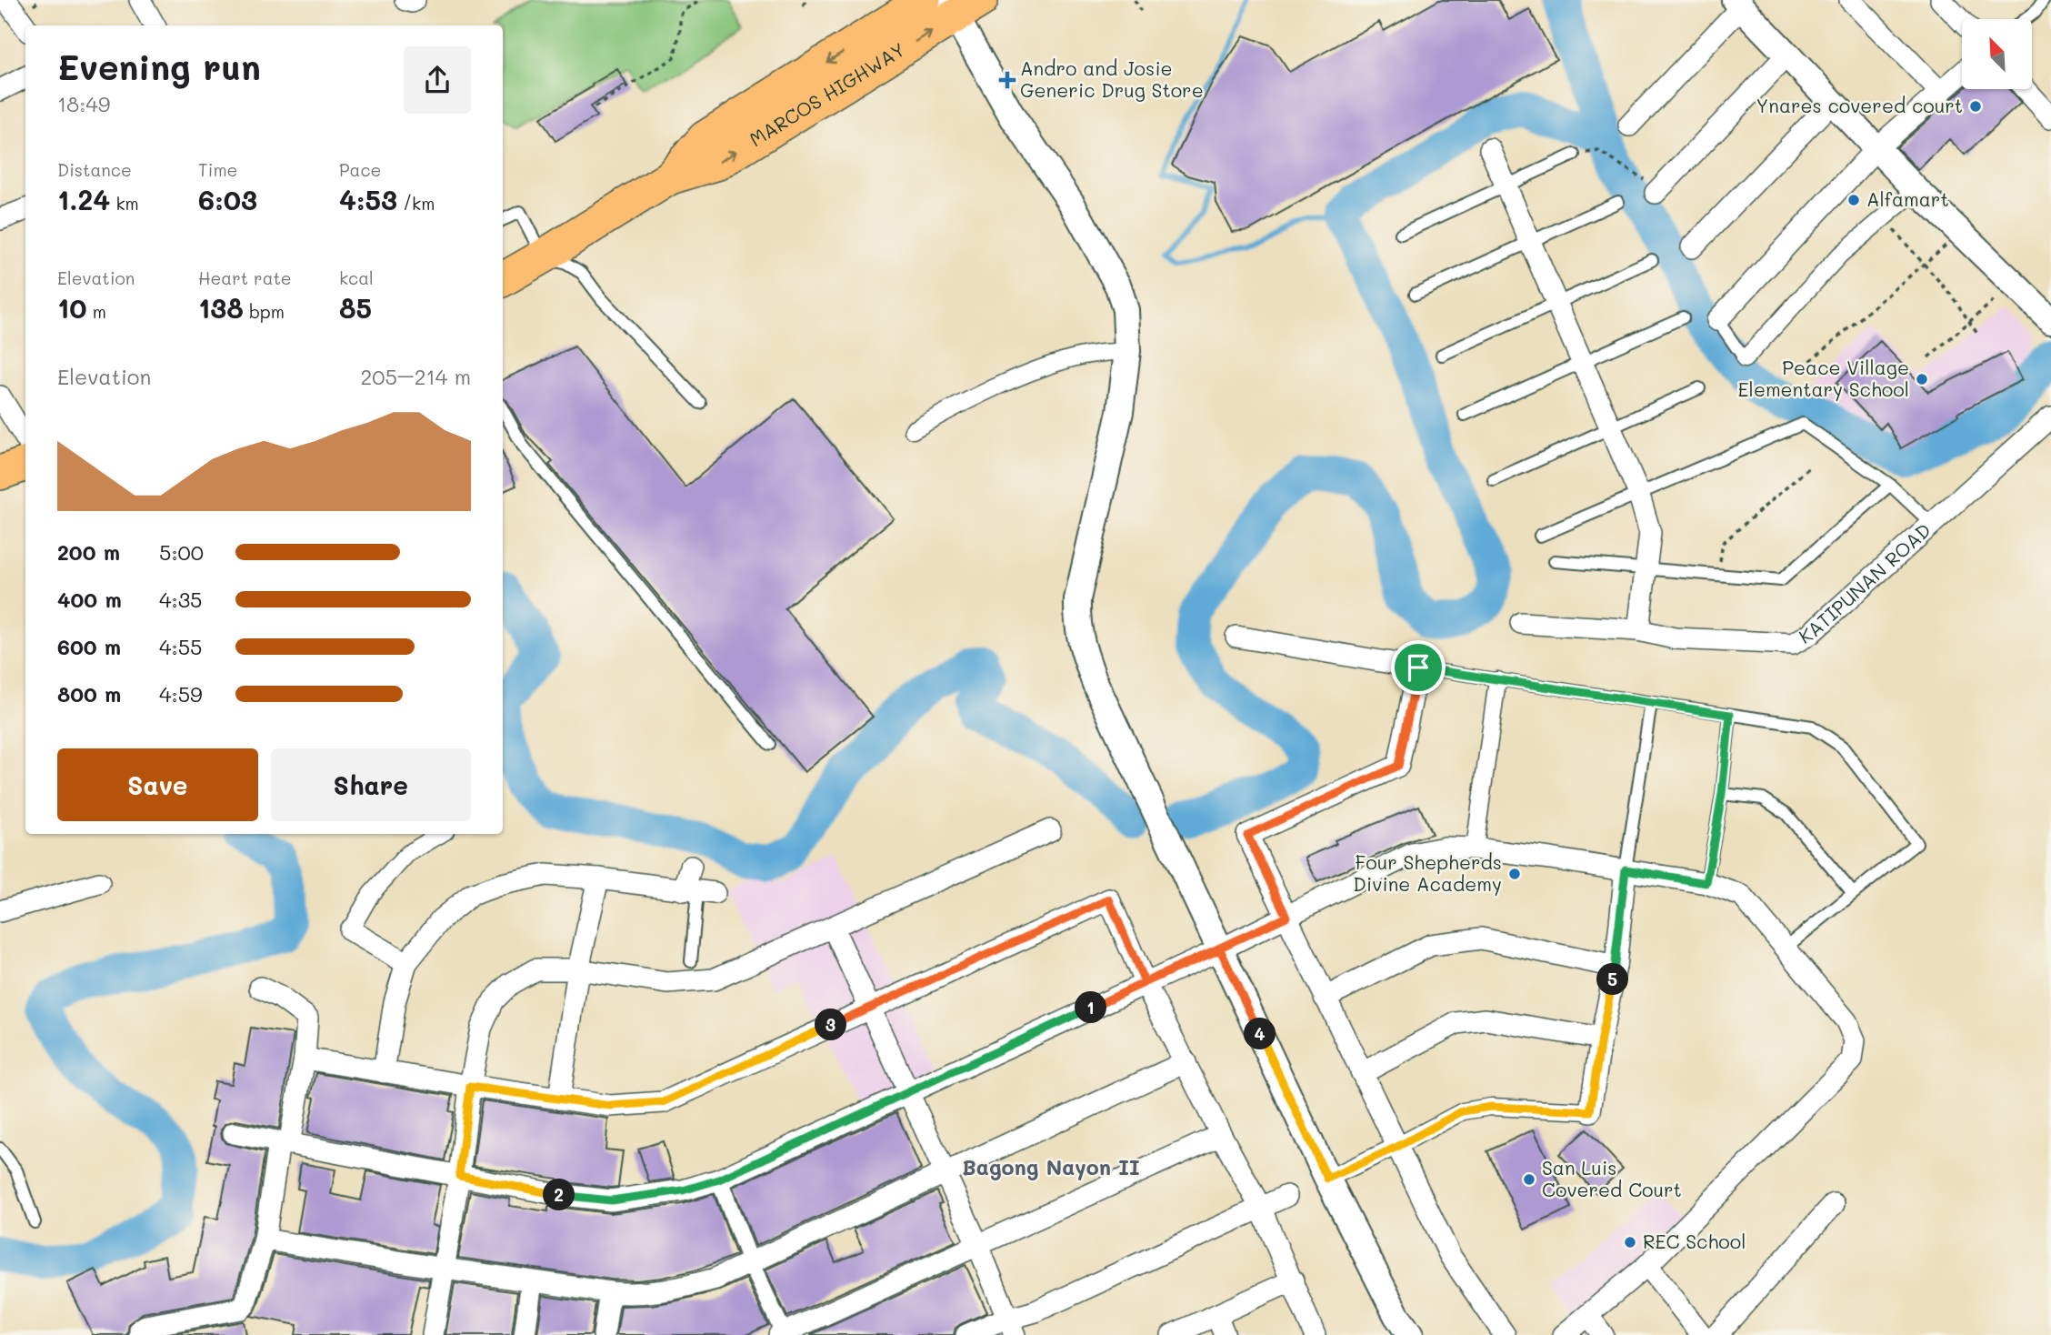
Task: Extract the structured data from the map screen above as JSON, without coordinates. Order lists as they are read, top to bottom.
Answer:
{
  "streets": {
    "main road": ["MARCOS HIGHWAY"],
    "street": ["KATIPUNAN ROAD"]
  },
  "districts": ["Bagong Nayon II"],
  "places": {
    "health": ["Andro and Josie Generic Drug Store"],
    "other": [
      "Ynares covered court",
      "Alfamart",
      "Peace Village Elementary School",
      "Four Shepherds Divine Academy",
      "San Luis Covered Court",
      "REC School"
    ]
  },
  "north": "top left",
  "page": {
    "heading": ["Evening run", "18:49"],
    "stats": [
      ["Distance", "1.24 km"],
      ["Time", "6:03"],
      ["Pace", "4:53 /km"],
      ["Elevation", "10 m"],
      ["Heart rate", "138 bpm"],
      ["kcal", "85"]
    ],
    "chart": ["Elevation", "205–214 m"],
    "list": [
      {
        "name": "200 m",
        "note": "5:00"
      },
      {
        "name": "400 m",
        "note": "4:35"
      },
      {
        "name": "600 m",
        "note": "4:55"
      },
      {
        "name": "800 m",
        "note": "4:59"
      }
    ],
    "buttons": ["Save", "Share"],
    "pins": [
      "5",
      "1",
      "3",
      "4",
      "2"
    ]
  }
}
